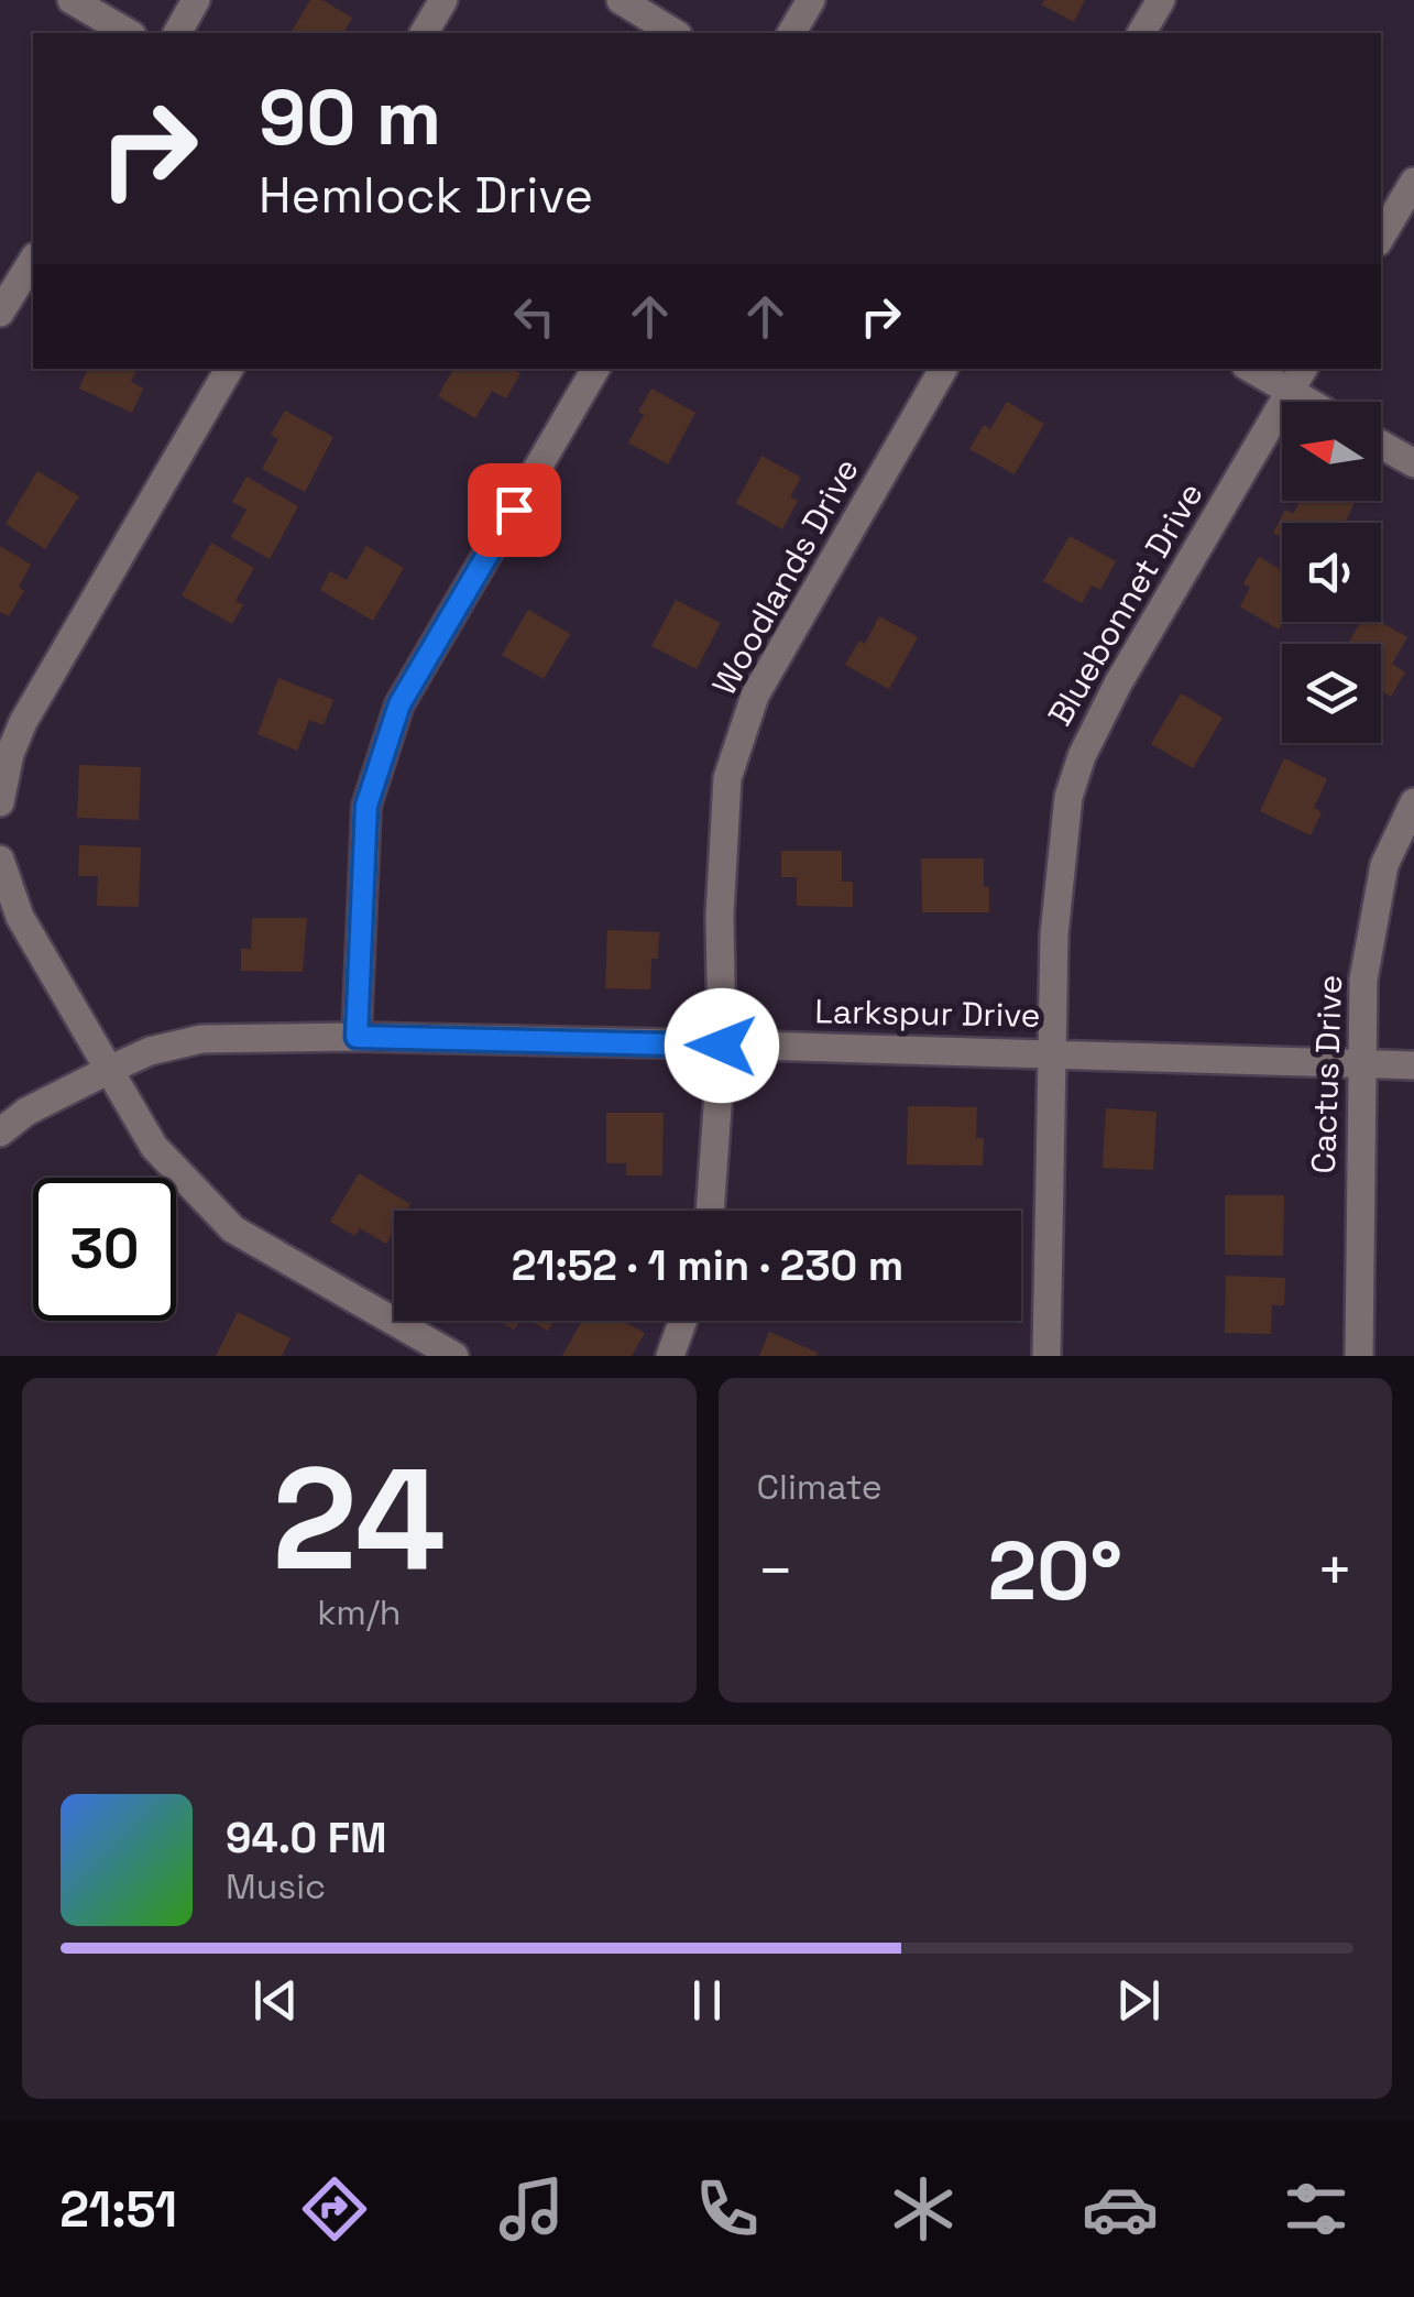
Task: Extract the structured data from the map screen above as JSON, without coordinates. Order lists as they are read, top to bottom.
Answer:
{
  "streets": {
    "street": [
      "Woodlands Drive",
      "Bluebonnet Drive",
      "Larkspur Drive",
      "Cactus Drive"
    ]
  },
  "crossings": [
    ["Woodlands Drive", "Larkspur Drive"],
    ["Bluebonnet Drive", "Larkspur Drive"],
    ["Larkspur Drive", "Cactus Drive"]
  ],
  "north": "left",
  "page": {
    "turn": ["90 m", "Hemlock Drive"],
    "limit": "30",
    "trip": "21:52 · 1 min · 230 m",
    "tile": [
      ["24", "km/h"],
      "Climate"
    ],
    "heat": ["−", "20°", "+"],
    "song": ["94.0 FM", "Music"],
    "tabs": "21:51"
  }
}
